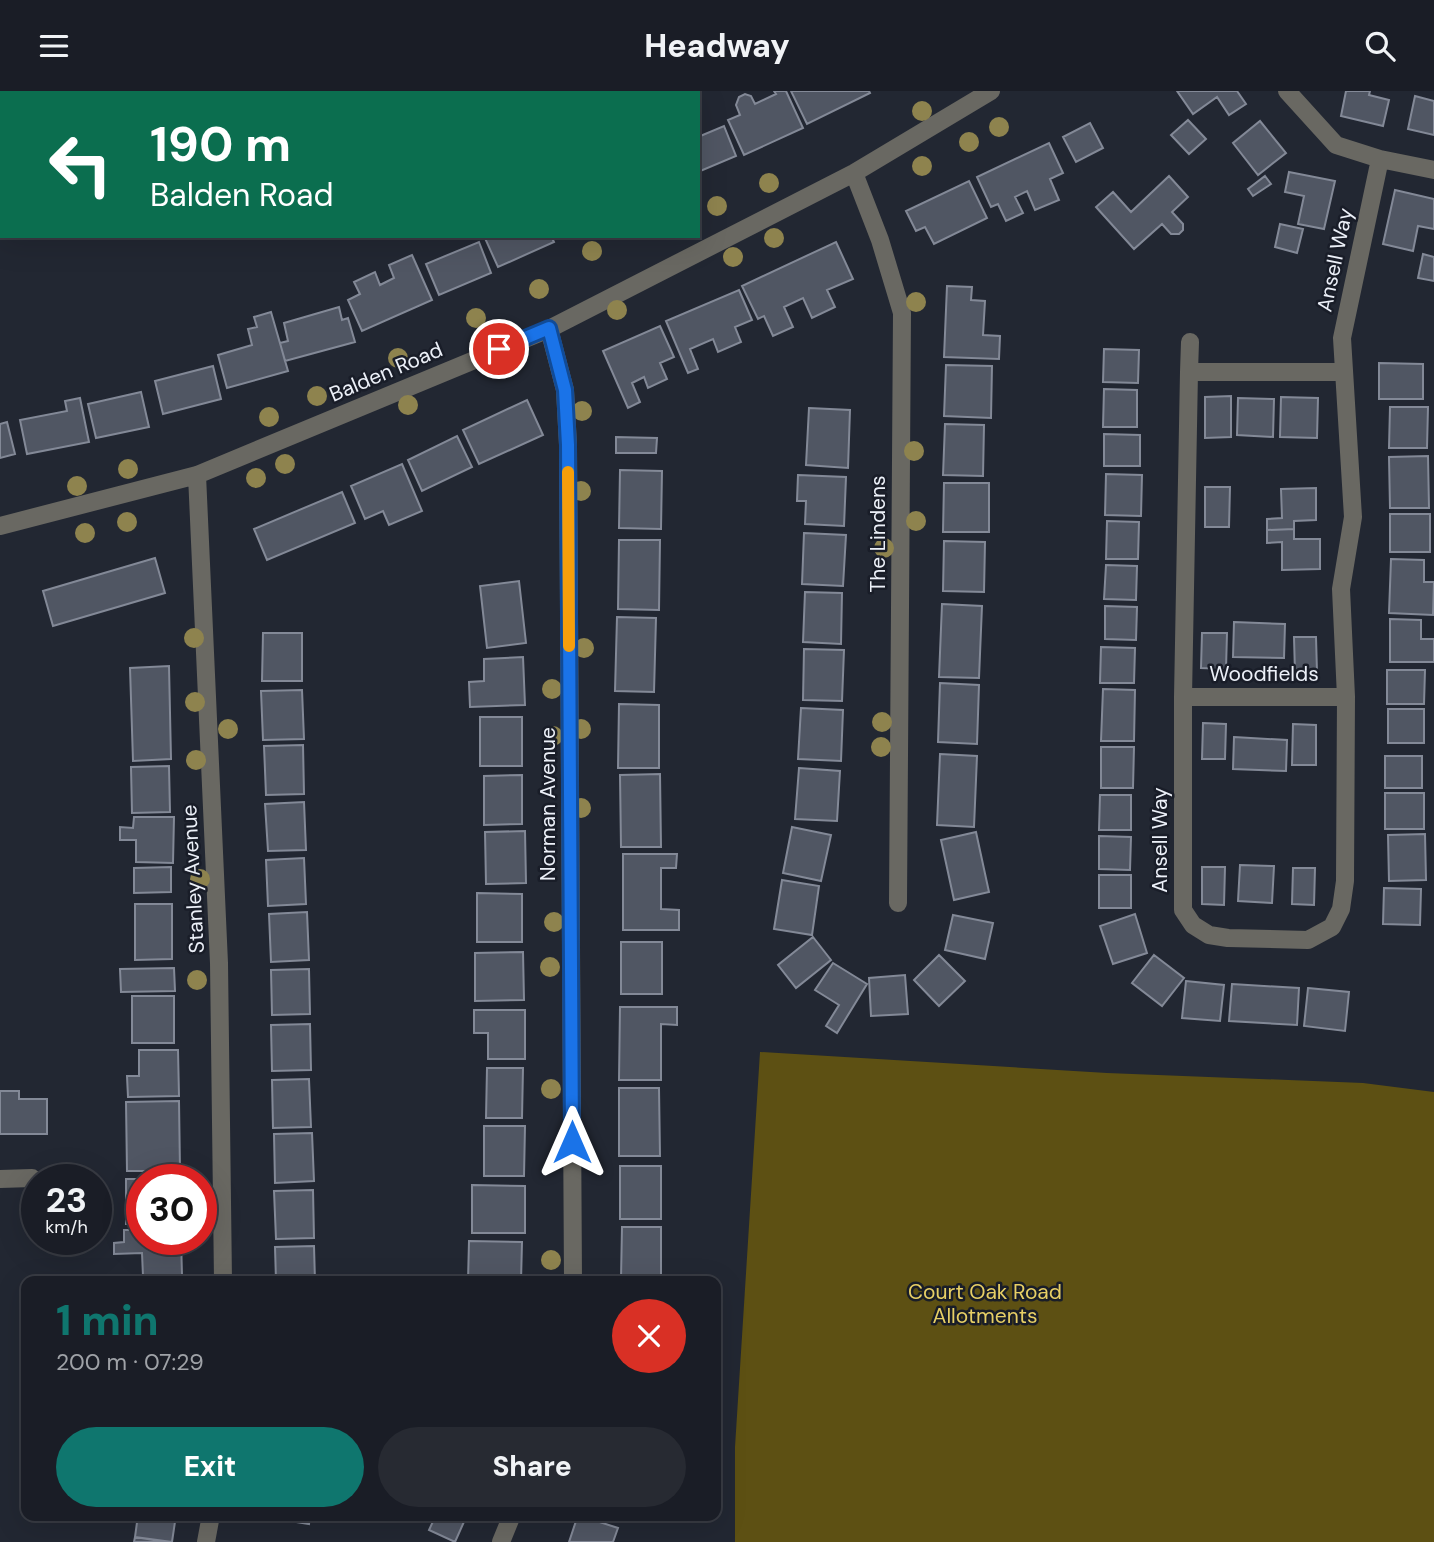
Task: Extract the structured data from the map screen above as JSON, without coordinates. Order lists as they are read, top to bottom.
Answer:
{
  "streets": {
    "street": [
      "Ansell Way",
      "Balden Road",
      "The Lindens",
      "Woodfields",
      "Norman Avenue",
      "Stanley Avenue"
    ]
  },
  "crossings": [
    ["Ansell Way", "Woodfields"],
    ["Balden Road", "The Lindens"],
    ["Balden Road", "Norman Avenue"],
    ["Balden Road", "Stanley Avenue"]
  ],
  "parks": ["Court Oak Road Allotments"],
  "page": {
    "header": "Headway",
    "turn": ["190 m", "Balden Road"],
    "speed": "23 km/h",
    "limit": "30",
    "heading": ["1 min", "200 m · 07:29"],
    "buttons": ["Exit", "Share"]
  }
}
